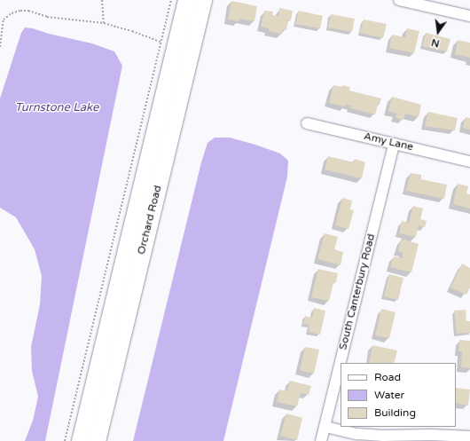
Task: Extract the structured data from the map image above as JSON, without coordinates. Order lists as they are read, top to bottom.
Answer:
{
  "streets": {
    "main road": ["Orchard Road"],
    "street": ["Amy Lane", "South Canterbury Road"]
  },
  "crossings": [
    ["Amy Lane", "South Canterbury Road"]
  ],
  "water": ["Turnstone Lake"],
  "legend": ["Road", "Water", "Building"],
  "north": "bottom"
}
